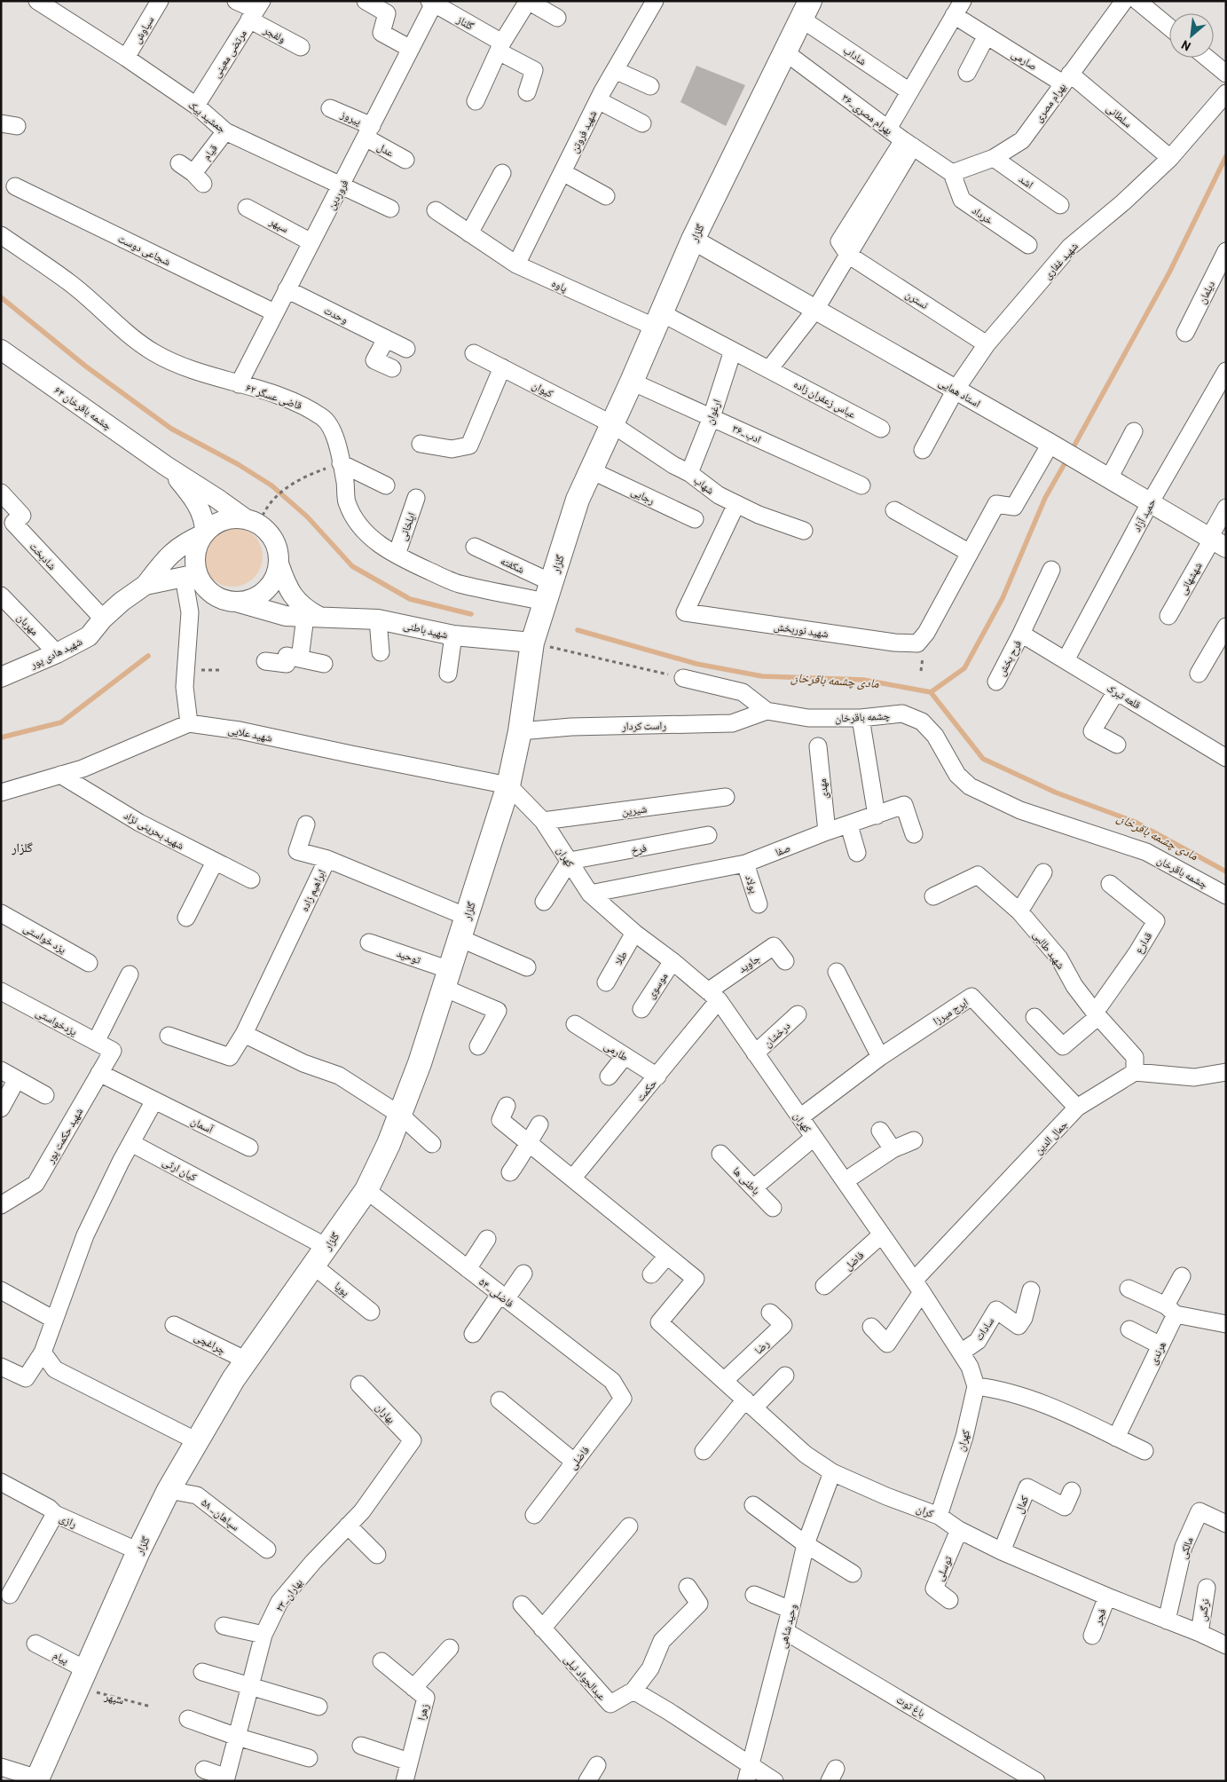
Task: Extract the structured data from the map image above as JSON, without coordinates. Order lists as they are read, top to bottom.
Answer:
{
  "streets": {
    "main road": ["گلزار"],
    "street": [
      "گلناز",
      "سیاوش",
      "ولفجر",
      "مرتضی معینی",
      "شاداب",
      "صارمی",
      "بهرام مصری",
      "۳۶_بهرام مصری",
      "سلطانی",
      "جمشید بیک",
      "پیروز",
      "شهید فروتن",
      "عدل",
      "قیام",
      "اشد",
      "فروردین",
      "خرداد",
      "سپهر",
      "شجاعی دوست",
      "شهید غفاری",
      "پاوه",
      "دیلمان",
      "نسترن",
      "وحدت",
      "کیوان",
      "استاد همایی",
      "قاضی عسگر ۶۲",
      "عباس زعفران زاده",
      "چشمه باقرخان ۶۴",
      "ارغوان",
      "۳۶_ادب",
      "شهاب",
      "رجایی",
      "حمید آزاد",
      "ایلخانی",
      "شادبخت",
      "شکفته",
      "شهشهانی",
      "مهربان",
      "شهید باطنی",
      "شهید نوربخش",
      "شهید هادی پور",
      "فرح بخش",
      "قلعه تبرک",
      "چشمه باقرخان",
      "راست کردار",
      "شهید علایی",
      "مهدی",
      "شیرین",
      "شهید بحرینی نژاد",
      "فرخ",
      "صفا",
      "کهران",
      "پولاد",
      "ابراهیم زاده",
      "یزد خواستی",
      "قدارع",
      "شهید طالبی",
      "توحید",
      "طلا",
      "جاوید",
      "موسوی",
      "ایرج میرزا",
      "یزدخواستی",
      "درخشان",
      "طارمی",
      "حکمت",
      "آسمان",
      "شهید حکمت پور",
      "جمال الدین",
      "کیان ارثی",
      "باطنی ها",
      "فاضل",
      "پویا",
      "۵۴_فاضلی",
      "سادات",
      "چراغچی",
      "رضا",
      "هرندی",
      "بهاران",
      "فاضلی",
      "کمال",
      "کران",
      "۵۸ _سپاهان",
      "رازی",
      "مالکی",
      "توسلی",
      "۲۳_بهاران",
      "نرگس",
      "فجر",
      "وحید شاهی",
      "پیام",
      "عبدالجواد نیلی",
      "باغ توت",
      "زهرا"
    ]
  },
  "crossings": [
    ["گلناز", "فروردین"],
    ["سیاوش", "جمشید بیک"],
    ["ولفجر", "مرتضی معینی"],
    ["مرتضی معینی", "جمشید بیک"],
    ["شاداب", "گلزار"],
    ["صارمی", "بهرام مصری"],
    ["صارمی", "سلطانی"],
    ["بهرام مصری", "۳۶_بهرام مصری"],
    ["بهرام مصری", "سلطانی"],
    ["بهرام مصری", "اشد"],
    ["بهرام مصری", "خرداد"],
    ["۳۶_بهرام مصری", "خرداد"],
    ["۳۶_بهرام مصری", "گلزار"],
    ["سلطانی", "شهید غفاری"],
    ["جمشید بیک", "قیام"],
    ["جمشید بیک", "فروردین"],
    ["پیروز", "عدل"],
    ["پیروز", "فروردین"],
    ["شهید فروتن", "پاوه"],
    ["عدل", "فروردین"],
    ["فروردین", "سپهر"],
    ["فروردین", "شجاعی دوست"],
    ["فروردین", "وحدت"],
    ["فروردین", "قاضی عسگر ۶۲"],
    ["سپهر", "گلزار"],
    ["سپهر", "پیام"],
    ["گلزار", "پاوه"],
    ["گلزار", "کیوان"],
    ["گلزار", "استاد همایی"],
    ["گلزار", "قاضی عسگر ۶۲"],
    ["گلزار", "عباس زعفران زاده"],
    ["گلزار", "۳۶_ادب"],
    ["گلزار", "شهاب"],
    ["گلزار", "رجایی"],
    ["گلزار", "شکفته"],
    ["گلزار", "شهید باطنی"],
    ["گلزار", "راست کردار"],
    ["گلزار", "شهید علایی"],
    ["گلزار", "کهران"],
    ["گلزار", "ابراهیم زاده"],
    ["گلزار", "توحید"],
    ["گلزار", "کیان ارثی"],
    ["گلزار", "پویا"],
    ["گلزار", "۵۴_فاضلی"],
    ["گلزار", "چراغچی"],
    ["گلزار", "۵۸ _سپاهان"],
    ["گلزار", "رازی"],
    ["گلزار", "پیام"],
    ["شهید غفاری", "نسترن"],
    ["شهید غفاری", "استاد همایی"],
    ["پاوه", "عباس زعفران زاده"],
    ["کیوان", "شهاب"],
    ["استاد همایی", "حمید آزاد"],
    ["استاد همایی", "شهشهانی"],
    ["قاضی عسگر ۶۲", "ایلخانی"],
    ["قاضی عسگر ۶۲", "شکفته"],
    ["عباس زعفران زاده", "ارغوان"],
    ["ارغوان", "۳۶_ادب"],
    ["ارغوان", "شهاب"],
    ["شهاب", "شهید نوربخش"],
    ["حمید آزاد", "قلعه تبرک"],
    ["شادبخت", "شهید هادی پور"],
    ["مهربان", "شهید هادی پور"],
    ["شهید باطنی", "شهید هادی پور"],
    ["فرح بخش", "قلعه تبرک"],
    ["چشمه باقرخان", "راست کردار"],
    ["شهید علایی", "کهران"],
    ["مهدی", "صفا"],
    ["شیرین", "کهران"],
    ["فرخ", "کهران"],
    ["صفا", "کهران"],
    ["صفا", "پولاد"],
    ["کهران", "طلا"],
    ["کهران", "جاوید"],
    ["کهران", "موسوی"],
    ["کهران", "ایرج میرزا"],
    ["کهران", "درخشان"],
    ["کهران", "حکمت"],
    ["کهران", "جمال الدین"],
    ["کهران", "فاضل"],
    ["کهران", "سادات"],
    ["کهران", "کران"],
    ["قدارع", "شهید طالبی"],
    ["شهید طالبی", "جمال الدین"],
    ["جاوید", "حکمت"],
    ["ایرج میرزا", "جمال الدین"],
    ["یزدخواستی", "شهید حکمت پور"],
    ["طارمی", "حکمت"],
    ["کیان ارثی", "پویا"],
    ["۵۴_فاضلی", "فاضلی"],
    ["رضا", "کران"],
    ["بهاران", "۲۳_بهاران"],
    ["کمال", "کران"],
    ["کران", "مالکی"],
    ["کران", "توسلی"],
    ["کران", "نرگس"],
    ["کران", "فجر"],
    ["کران", "وحید شاهی"],
    ["وحید شاهی", "باغ توت"]
  ],
  "districts": ["گلزار"],
  "water": ["مادی چشمه باقرخان"],
  "north": "bottom left"
}
